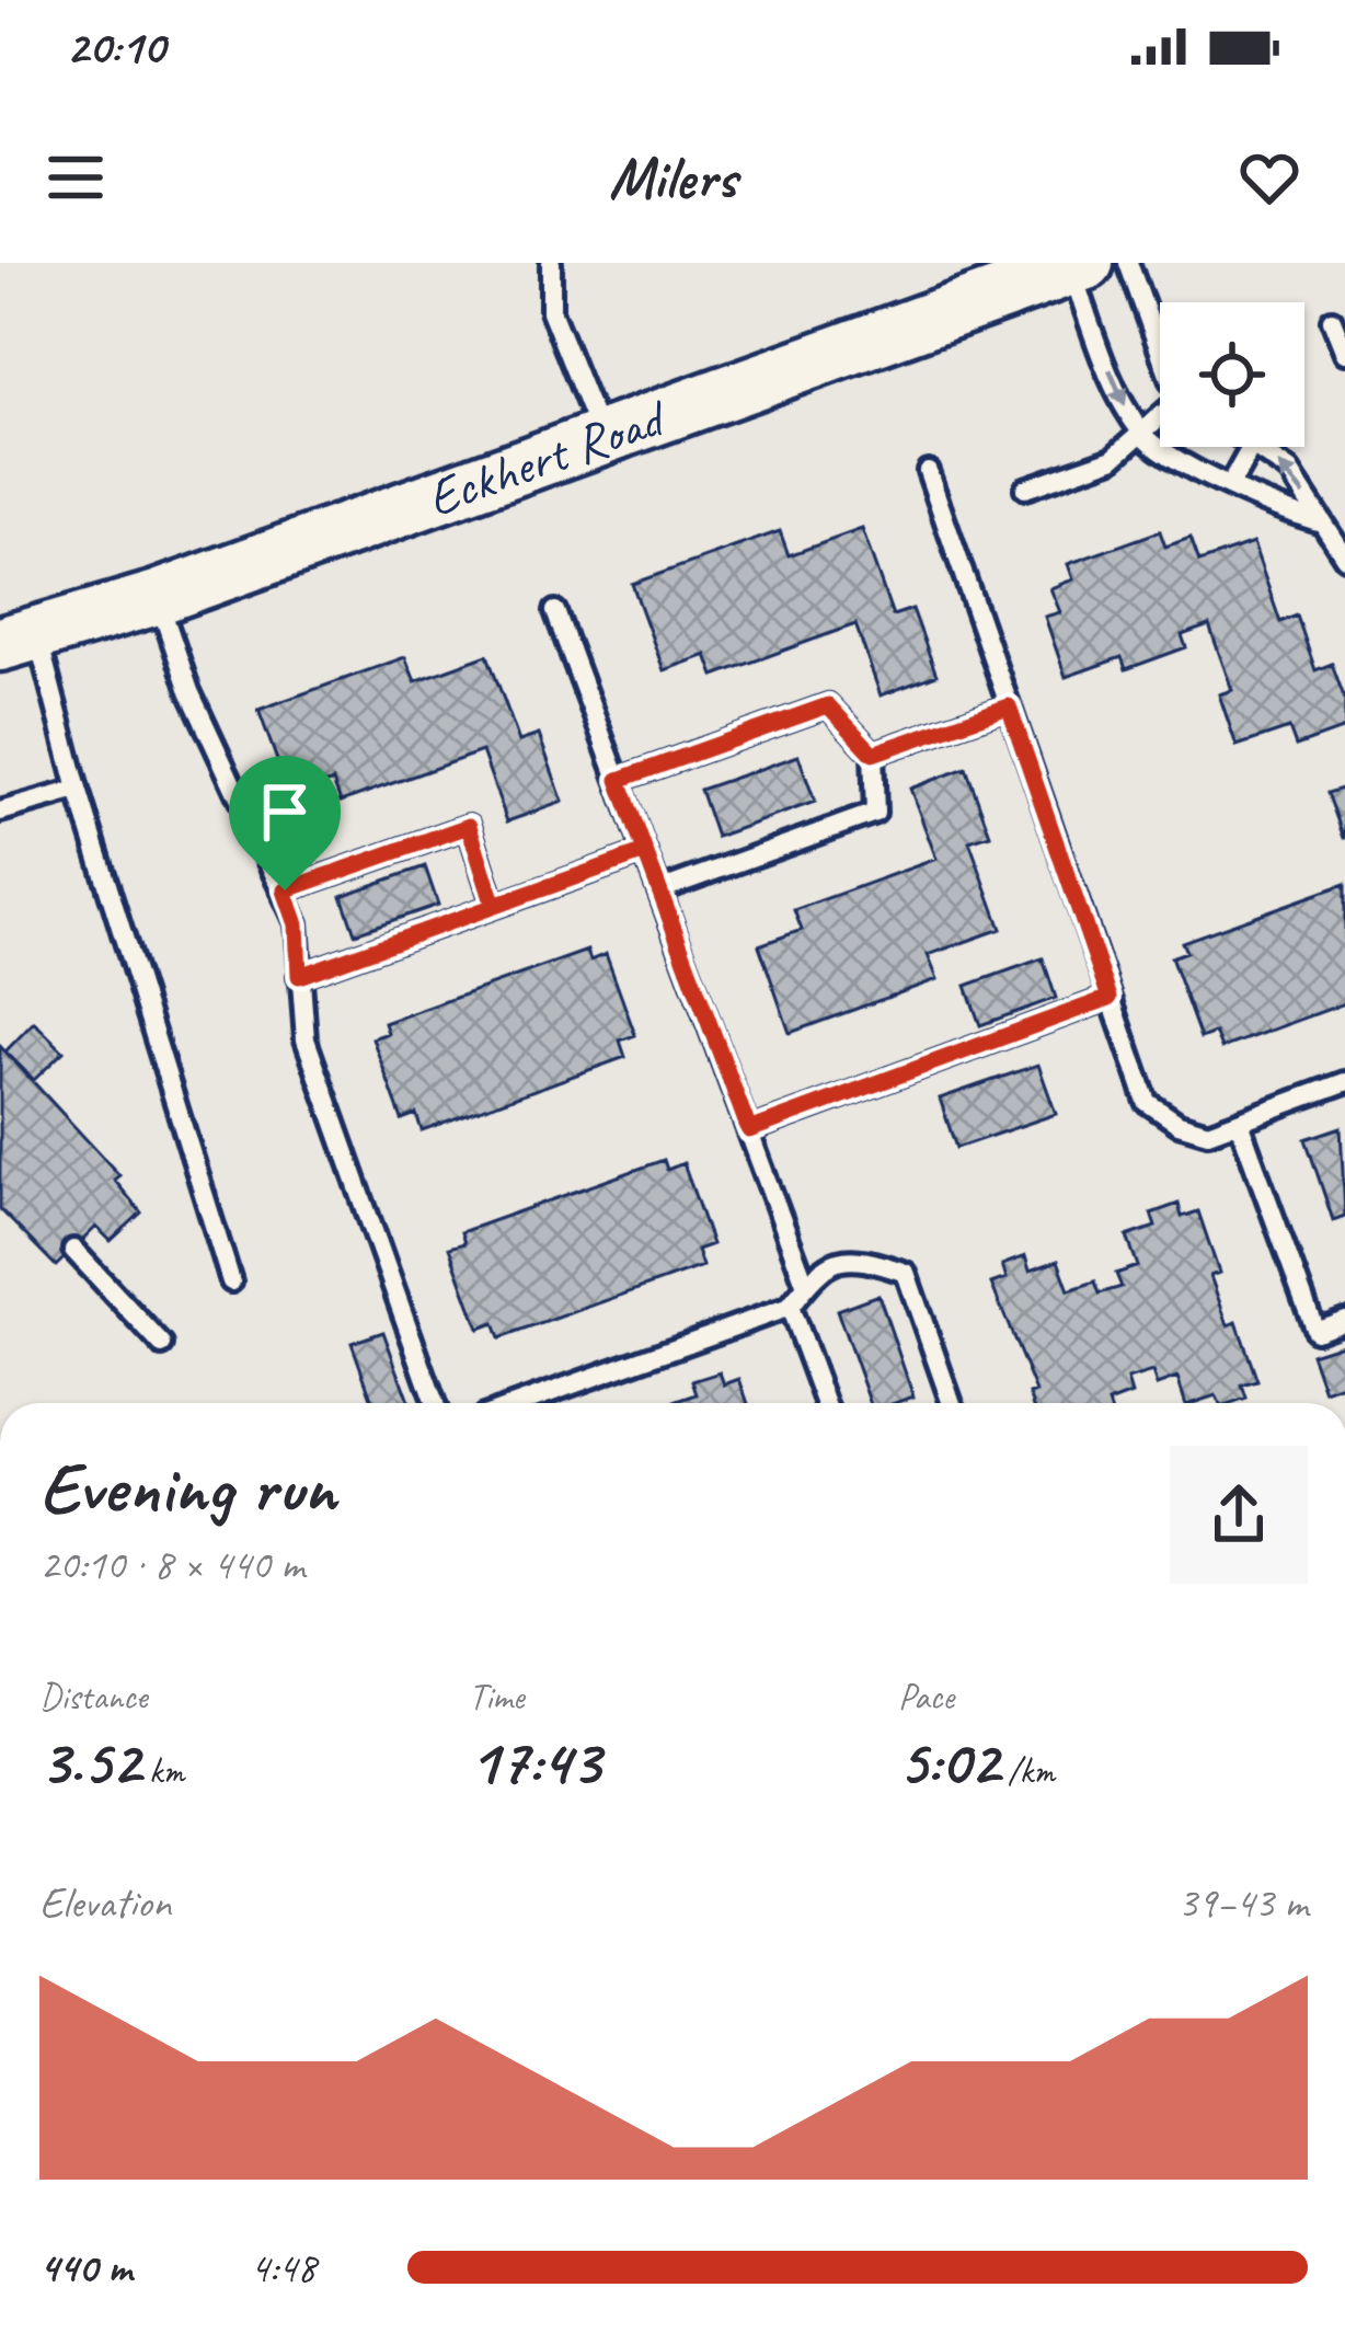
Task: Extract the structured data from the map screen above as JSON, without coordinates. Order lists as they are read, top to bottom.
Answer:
{
  "streets": {
    "main road": ["Eckhert Road"]
  },
  "page": {
    "status": "20:10",
    "header": "Milers",
    "heading": ["Evening run", "20:10 · 8 × 440 m"],
    "stats": [
      ["Distance", "3.52 km"],
      ["Time", "17:43"],
      ["Pace", "5:02 /km"]
    ],
    "chart": ["Elevation", "39–43 m"],
    "list": [
      {
        "name": "440 m",
        "note": "4:48"
      }
    ]
  }
}
